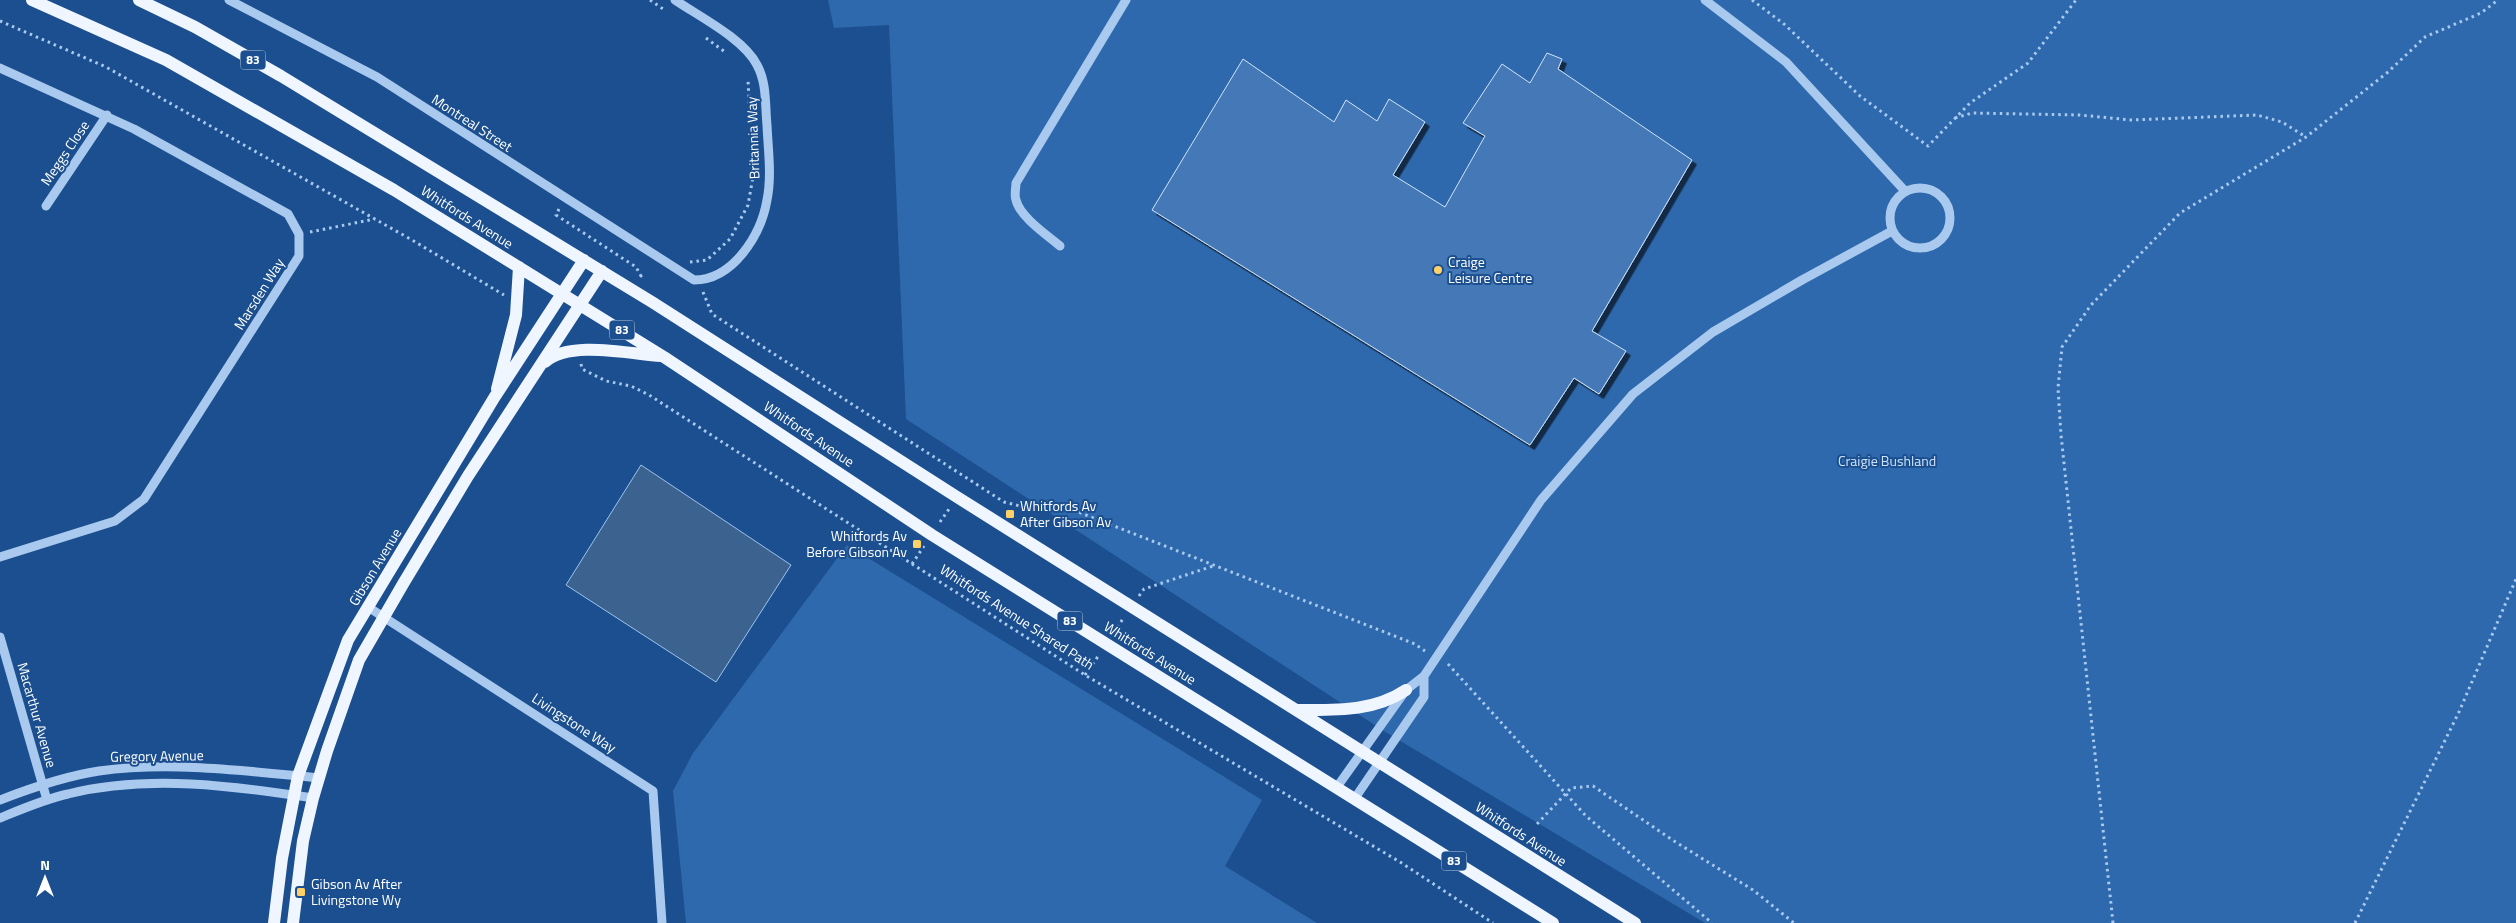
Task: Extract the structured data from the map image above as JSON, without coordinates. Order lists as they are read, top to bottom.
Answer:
{
  "streets": {
    "main road": ["83", "Whitfords Avenue", "Gibson Avenue"],
    "street": [
      "Montreal Street",
      "Britannia Way",
      "Meggs Close",
      "Marsden Way",
      "Macarthur Avenue",
      "Livingstone Way",
      "Gregory Avenue"
    ],
    "path": ["Whitfords Avenue Shared Path"]
  },
  "crossings": [
    ["Montreal Street", "Britannia Way"],
    ["Whitfords Avenue", "Gibson Avenue"],
    ["Gibson Avenue", "Livingstone Way"],
    ["Gibson Avenue", "Gregory Avenue"],
    ["Macarthur Avenue", "Gregory Avenue"]
  ],
  "parks": ["Craigie Bushland"],
  "places": {
    "other": ["Craige Leisure Centre"],
    "transit": ["Whitfords Av After Gibson Av", "Whitfords Av Before Gibson Av", "Gibson Av After Livingstone Wy"]
  },
  "north": "top"
}
